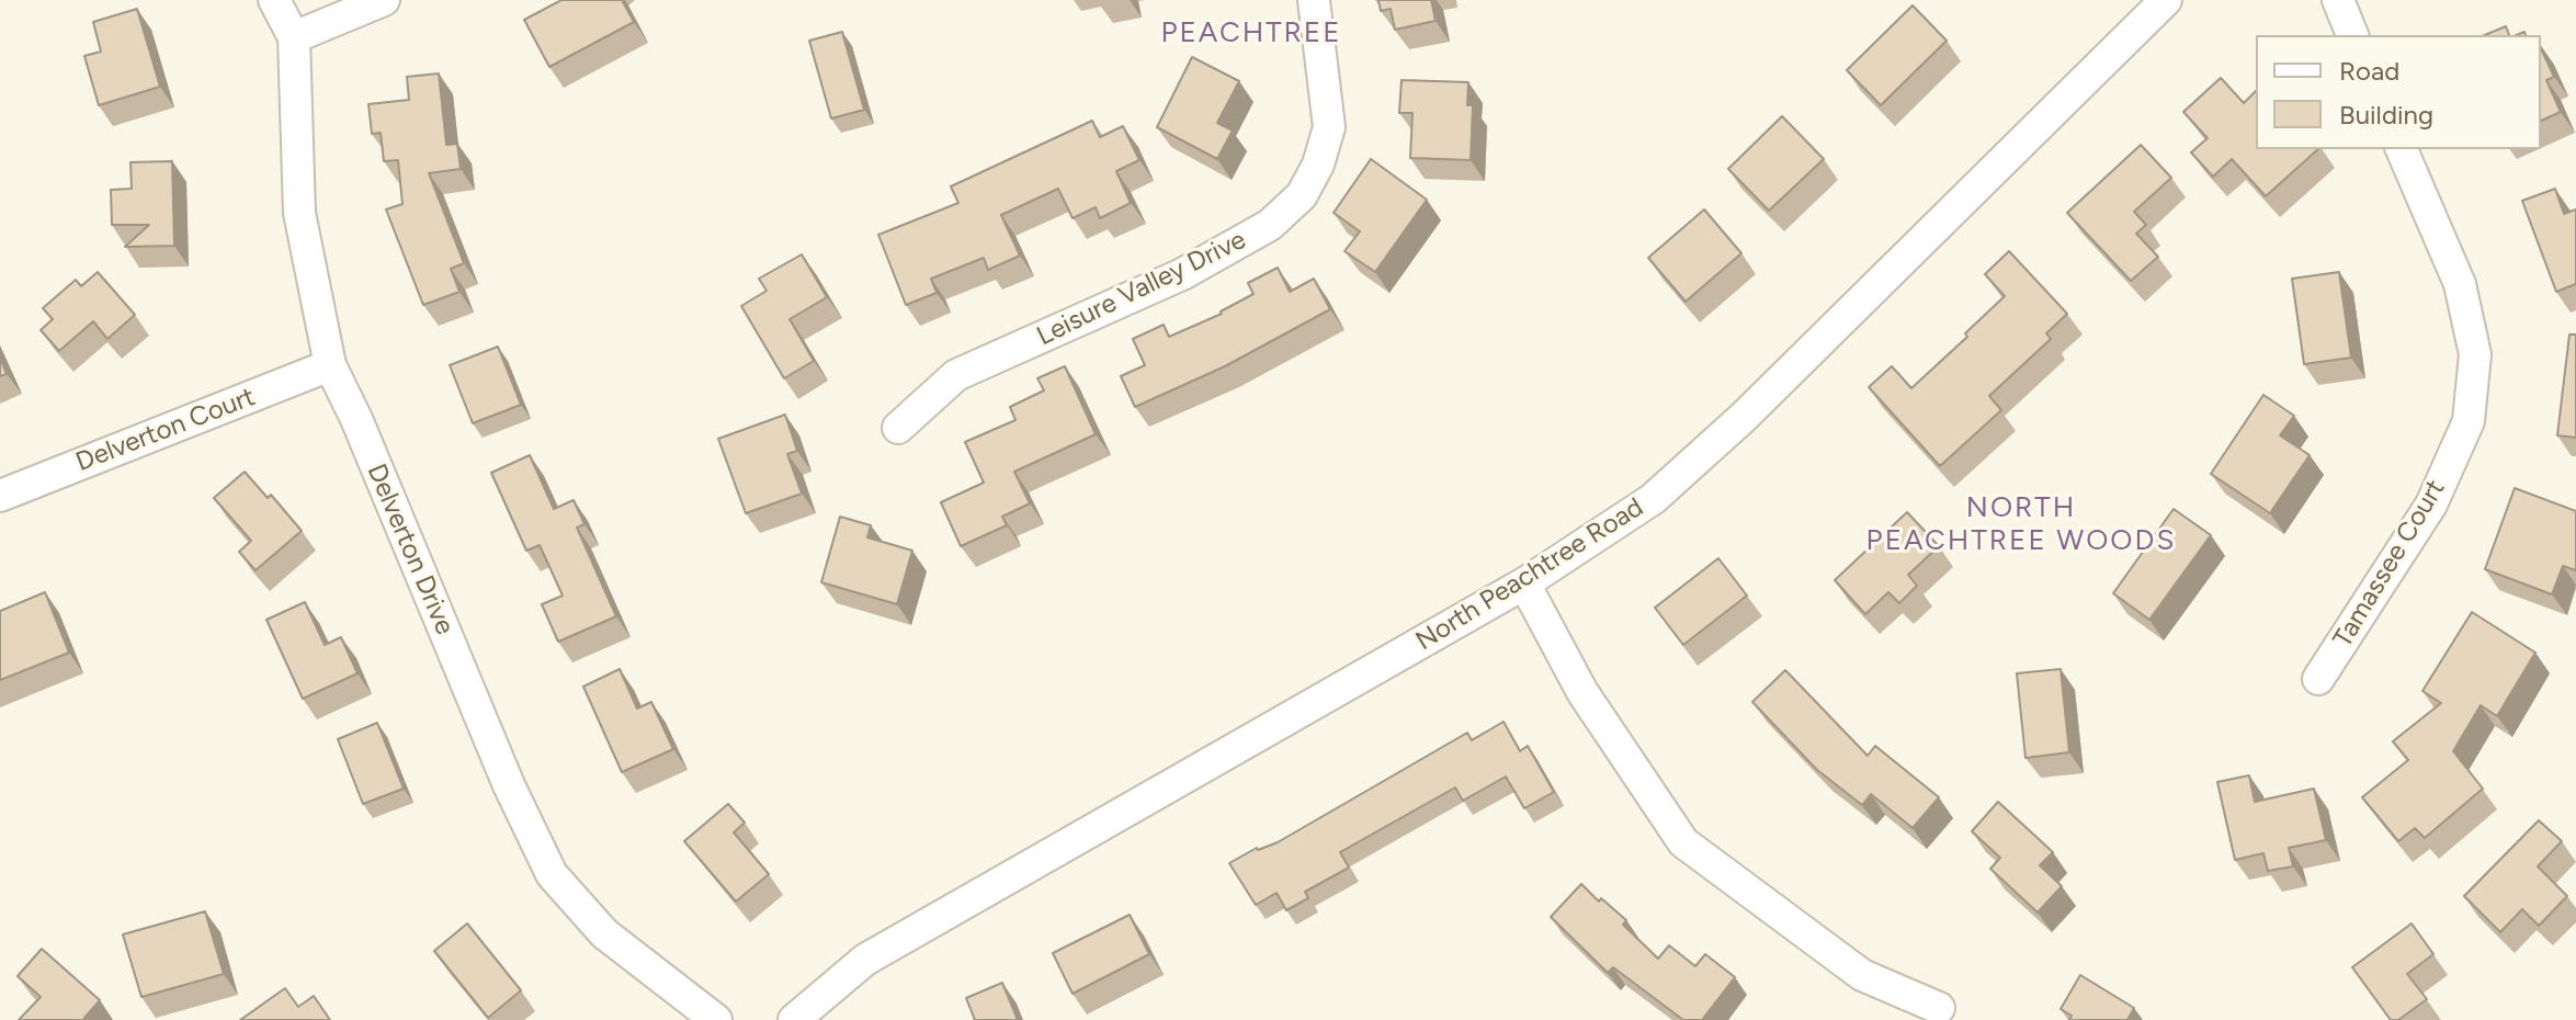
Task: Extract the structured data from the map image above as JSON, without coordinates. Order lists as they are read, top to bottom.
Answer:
{
  "streets": {
    "street": [
      "Leisure Valley Drive",
      "Delverton Court",
      "Delverton Drive",
      "Tamassee Court",
      "North Peachtree Road"
    ]
  },
  "crossings": [
    ["Delverton Court", "Delverton Drive"]
  ],
  "districts": ["PEACHTREE", "NORTH PEACHTREE WOODS"],
  "legend": ["Road", "Building"]
}
